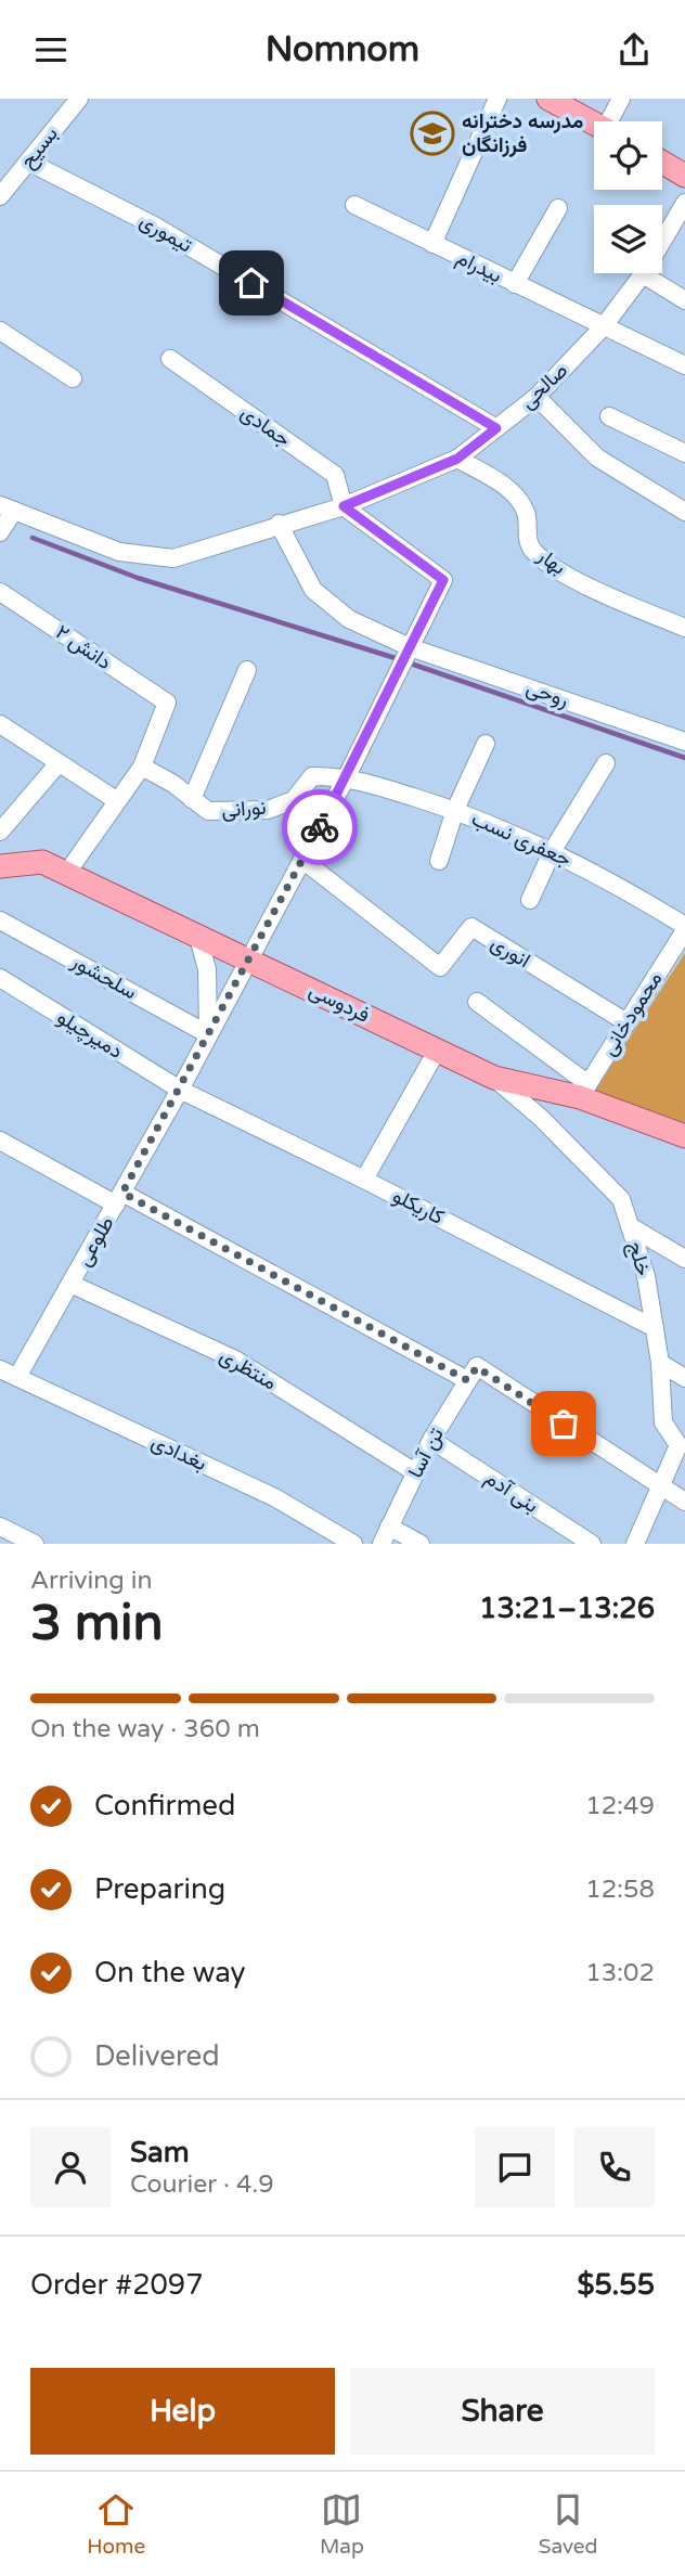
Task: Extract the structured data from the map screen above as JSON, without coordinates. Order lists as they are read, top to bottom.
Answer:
{
  "streets": {
    "main road": ["فردوسی"],
    "street": [
      "بسیح",
      "تیموری",
      "بیدرام",
      "صالحی",
      "جمادی",
      "بهار",
      "دانش ۲",
      "روحی",
      "نورانی",
      "جعفری نسب",
      "انوری",
      "سلحشور",
      "محمودخانی",
      "دمیرچیلو",
      "کاریکلو",
      "طلوعی",
      "خلج",
      "منتظری",
      "بغدادی",
      "تن آسا",
      "بنی آدم"
    ]
  },
  "crossings": [
    ["بسیح", "تیموری"],
    ["تیموری", "صالحی"],
    ["بیدرام", "صالحی"],
    ["صالحی", "جمادی"],
    ["صالحی", "بهار"],
    ["صالحی", "روحی"],
    ["صالحی", "طلوعی"],
    ["جمادی", "طلوعی"],
    ["دانش ۲", "نورانی"],
    ["روحی", "طلوعی"],
    ["نورانی", "جعفری نسب"],
    ["نورانی", "طلوعی"],
    ["جعفری نسب", "محمودخانی"],
    ["جعفری نسب", "طلوعی"],
    ["انوری", "محمودخانی"],
    ["انوری", "طلوعی"],
    ["سلحشور", "طلوعی"],
    ["فردوسی", "محمودخانی"],
    ["فردوسی", "طلوعی"],
    ["فردوسی", "خلج"],
    ["دمیرچیلو", "کاریکلو"],
    ["دمیرچیلو", "طلوعی"],
    ["کاریکلو", "طلوعی"],
    ["کاریکلو", "خلج"],
    ["طلوعی", "منتظری"],
    ["طلوعی", "بغدادی"],
    ["منتظری", "تن آسا"],
    ["تن آسا", "بنی آدم"]
  ],
  "places": {
    "school or university": ["مدرسه دخترانه فرزانگان"]
  },
  "page": {
    "header": "Nomnom",
    "heading": ["3 min", "Arriving in", "13:21–13:26"],
    "panel": [
      "Sam",
      "Courier · 4.9",
      "Order #2097",
      "$5.55"
    ],
    "bar": "On the way · 360 m",
    "list": [
      ["Confirmed", "12:49"],
      ["Preparing", "12:58"],
      ["On the way", "13:02"],
      "Delivered"
    ],
    "buttons": ["Help", "Share"],
    "tabs": ["Home", "Map", "Saved"]
  }
}
